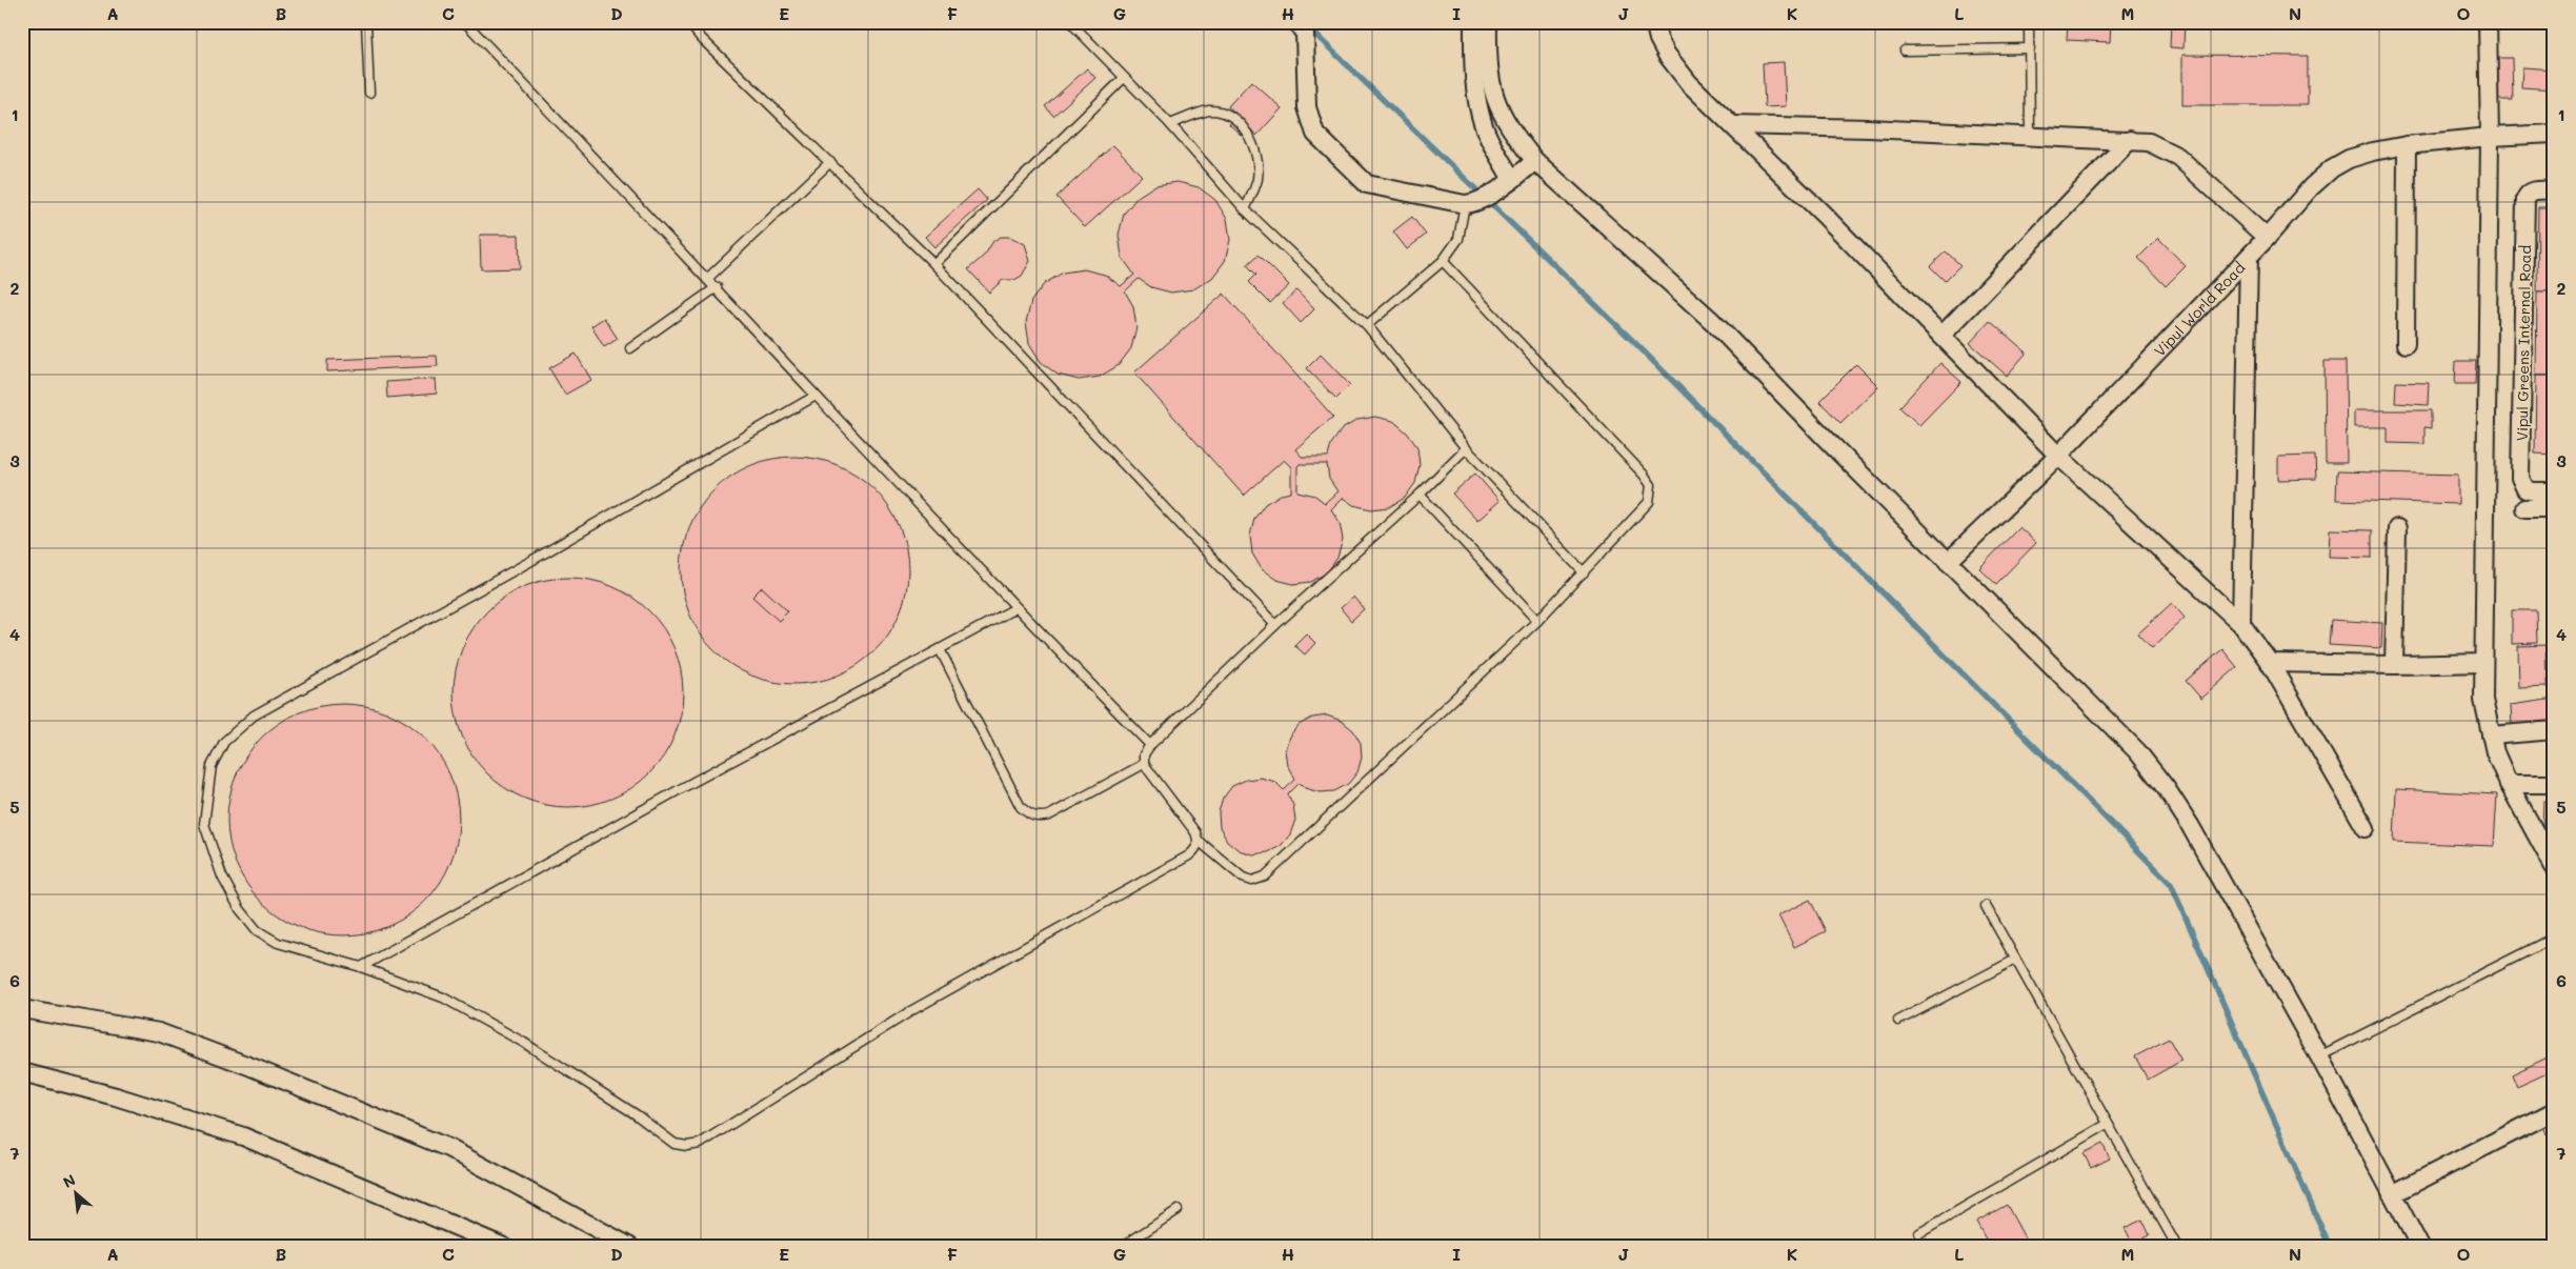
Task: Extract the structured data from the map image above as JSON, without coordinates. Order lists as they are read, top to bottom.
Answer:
{
  "streets": {
    "street": ["Vipul World Road", "Vipul Greens Internal Road"]
  },
  "north": "top left",
  "grid": {
    "columns": [
      "A",
      "B",
      "C",
      "D",
      "E",
      "F",
      "G",
      "H",
      "I",
      "J",
      "K",
      "L",
      "M",
      "N",
      "O"
    ],
    "rows": [
      "1",
      "2",
      "3",
      "4",
      "5",
      "6",
      "7"
    ]
  }
}
